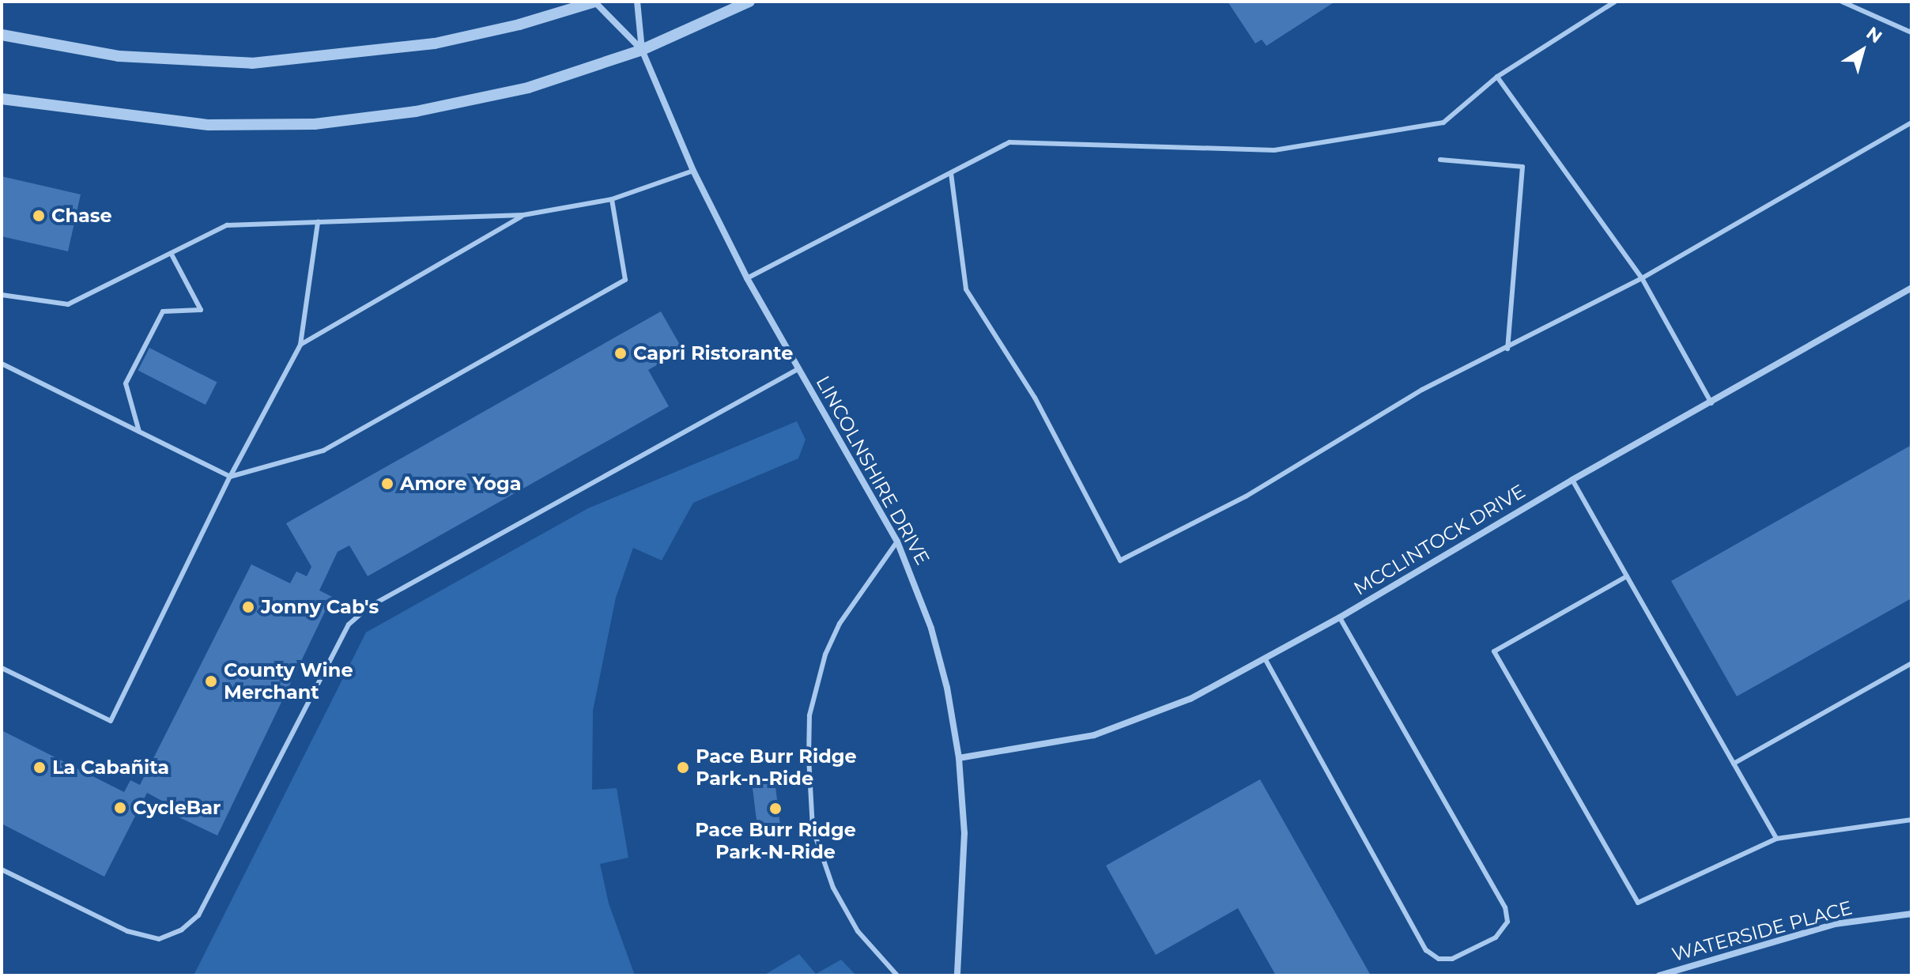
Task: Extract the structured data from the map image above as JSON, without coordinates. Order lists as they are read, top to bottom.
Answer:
{
  "streets": {
    "street": ["LINCOLNSHIRE DRIVE", "MCCLINTOCK DRIVE", "WATERSIDE PLACE"]
  },
  "crossings": [
    ["LINCOLNSHIRE DRIVE", "MCCLINTOCK DRIVE"]
  ],
  "places": [
    "Chase",
    "Capri Ristorante",
    "Amore Yoga",
    "Jonny Cab's",
    "County Wine Merchant",
    "La Cabañita",
    "Pace Burr Ridge Park-n-Ride",
    "CycleBar",
    "Pace Burr Ridge Park-N-Ride"
  ],
  "north": "top right"
}
